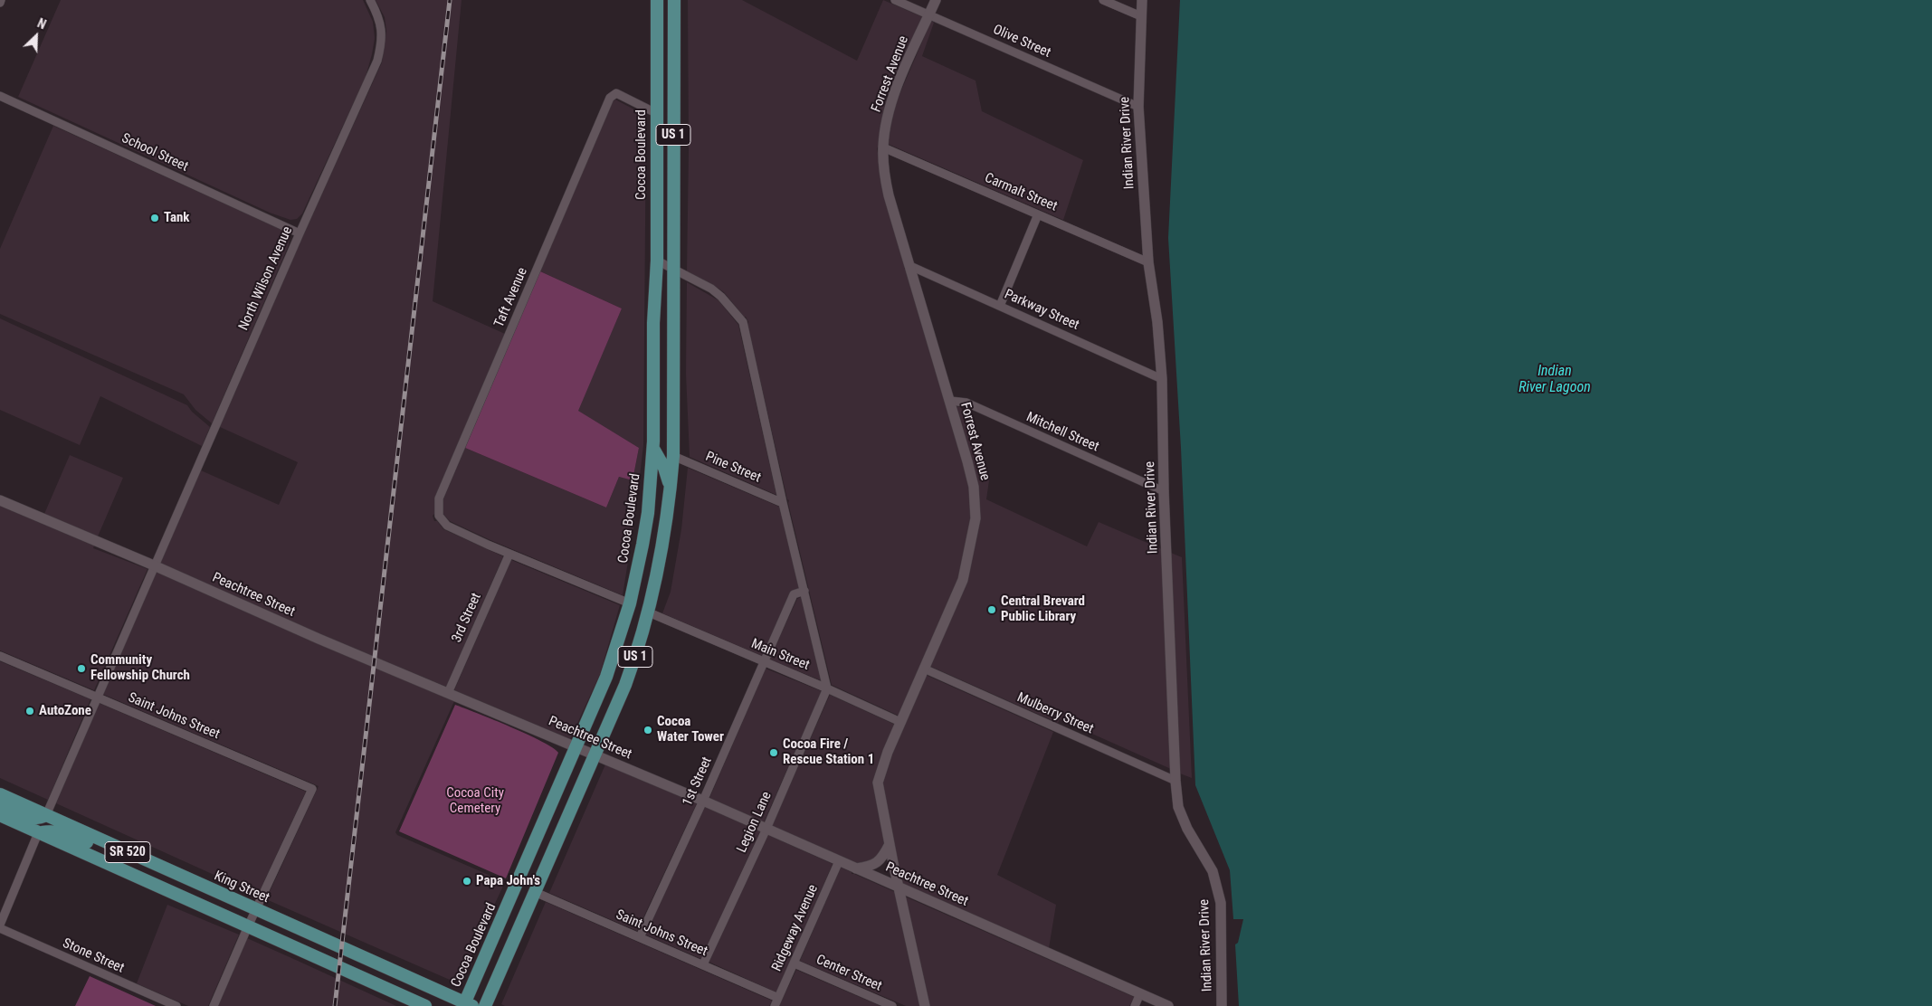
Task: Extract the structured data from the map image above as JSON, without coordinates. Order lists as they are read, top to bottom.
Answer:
{
  "streets": {
    "main road": [
      "US 1",
      "Cocoa Boulevard",
      "SR 520",
      "King Street"
    ],
    "street": [
      "Olive Street",
      "Forrest Avenue",
      "Indian River Drive",
      "School Street",
      "Carmalt Street",
      "North Wilson Avenue",
      "Taft Avenue",
      "Parkway Street",
      "Mitchell Street",
      "Pine Street",
      "Peachtree Street",
      "3rd Street",
      "Main Street",
      "Mulberry Street",
      "Saint Johns Street",
      "1st Street",
      "Legion Lane",
      "Ridgeway Avenue",
      "Stone Street",
      "Center Street"
    ]
  },
  "crossings": [
    ["Olive Street", "Forrest Avenue"],
    ["Olive Street", "Indian River Drive"],
    ["Forrest Avenue", "Carmalt Street"],
    ["Forrest Avenue", "Parkway Street"],
    ["Forrest Avenue", "Mitchell Street"],
    ["Forrest Avenue", "Peachtree Street"],
    ["Forrest Avenue", "Main Street"],
    ["Forrest Avenue", "Mulberry Street"],
    ["US 1", "Pine Street"],
    ["US 1", "Peachtree Street"],
    ["US 1", "Main Street"],
    ["US 1", "Saint Johns Street"],
    ["Indian River Drive", "Carmalt Street"],
    ["Indian River Drive", "Parkway Street"],
    ["Indian River Drive", "Mitchell Street"],
    ["Indian River Drive", "Mulberry Street"],
    ["School Street", "North Wilson Avenue"],
    ["Cocoa Boulevard", "Taft Avenue"],
    ["Cocoa Boulevard", "Peachtree Street"],
    ["Cocoa Boulevard", "King Street"],
    ["North Wilson Avenue", "Peachtree Street"],
    ["North Wilson Avenue", "Saint Johns Street"],
    ["North Wilson Avenue", "King Street"],
    ["Taft Avenue", "3rd Street"],
    ["Peachtree Street", "3rd Street"],
    ["Peachtree Street", "1st Street"],
    ["Peachtree Street", "Legion Lane"],
    ["Peachtree Street", "Ridgeway Avenue"],
    ["Main Street", "1st Street"],
    ["Main Street", "Legion Lane"],
    ["Saint Johns Street", "1st Street"],
    ["Saint Johns Street", "Legion Lane"],
    ["Saint Johns Street", "King Street"],
    ["Saint Johns Street", "Ridgeway Avenue"],
    ["Ridgeway Avenue", "Center Street"]
  ],
  "water": ["Indian River Lagoon"],
  "parks": ["Cocoa City Cemetery"],
  "places": [
    "Tank",
    "Central Brevard Public Library",
    "Community Fellowship Church",
    "AutoZone",
    "Cocoa Water Tower",
    "Cocoa Fire / Rescue Station 1",
    "Papa John's"
  ],
  "north": "top right"
}
